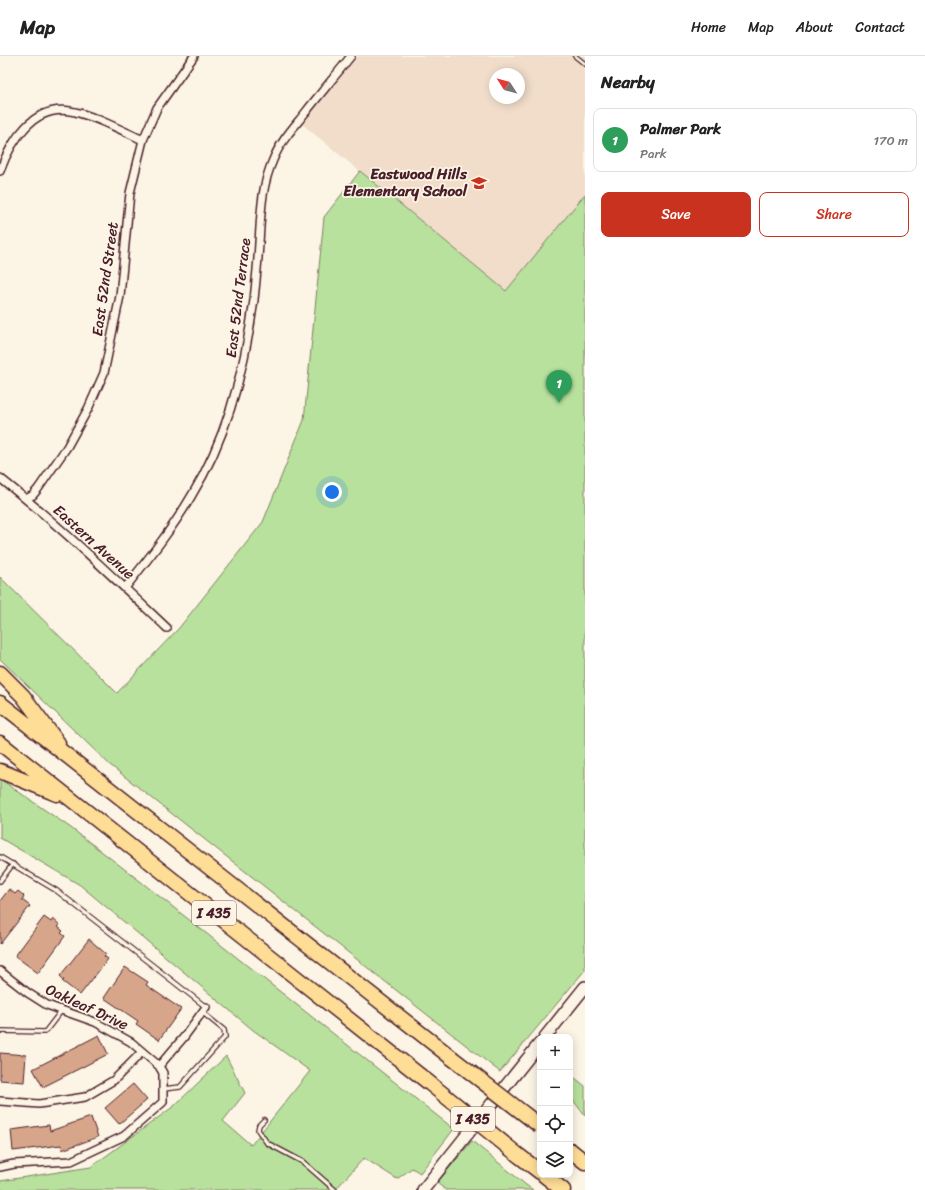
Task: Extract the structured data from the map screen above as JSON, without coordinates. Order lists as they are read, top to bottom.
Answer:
{
  "streets": {
    "highway": ["I 435"],
    "street": [
      "East 52nd Street",
      "East 52nd Terrace",
      "Eastern Avenue",
      "Oakleaf Drive"
    ]
  },
  "crossings": [
    ["East 52nd Street", "Eastern Avenue"],
    ["East 52nd Terrace", "Eastern Avenue"]
  ],
  "places": {
    "school or university": ["Eastwood Hills Elementary School"]
  },
  "north": "top left",
  "page": {
    "header": "Map",
    "nav": [
      "Home",
      "Map",
      "About",
      "Contact"
    ],
    "heading": "Nearby",
    "list": [
      {
        "mark": "1",
        "name": "Palmer Park",
        "note": "Park",
        "value": "170 m"
      }
    ],
    "buttons": ["Save", "Share"],
    "pins": "1",
    "map_buttons": ["+", "−"]
  }
}
